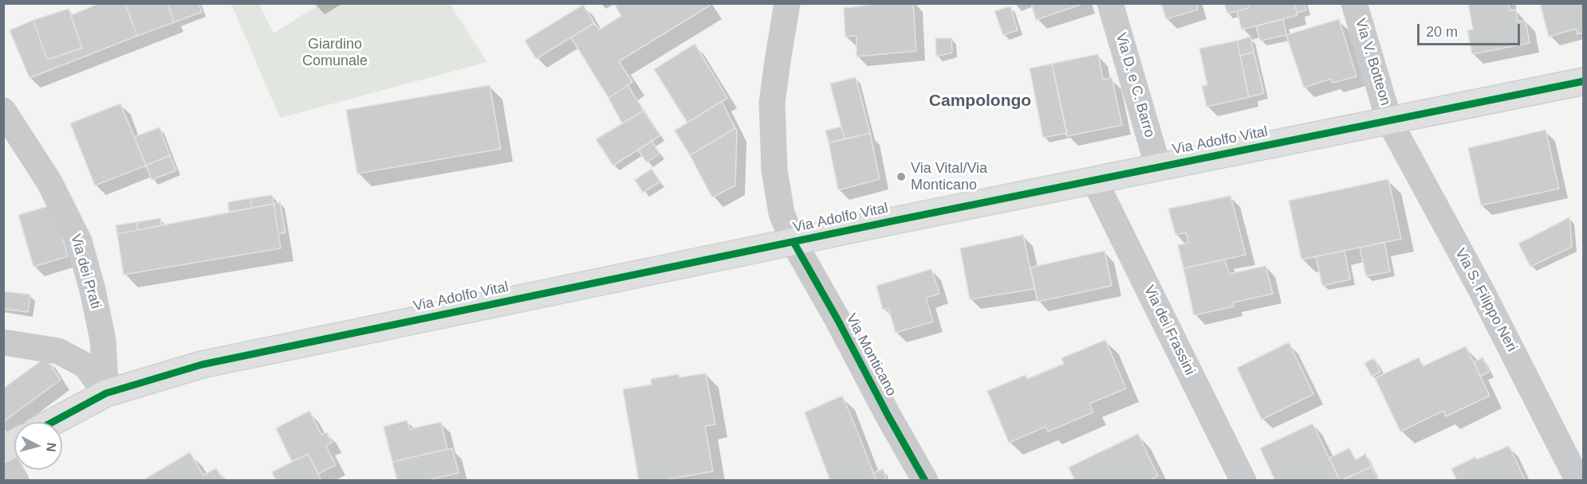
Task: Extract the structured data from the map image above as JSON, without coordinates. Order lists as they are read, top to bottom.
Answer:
{
  "streets": {
    "street": [
      "Via V. Botteon",
      "Via D. e C. Barro",
      "Via Adolfo Vital",
      "Via dei Prati",
      "Via S. Filippo Neri",
      "Via dei Frassini",
      "Via Monticano"
    ]
  },
  "crossings": [
    ["Via V. Botteon", "Via Adolfo Vital"],
    ["Via V. Botteon", "Via S. Filippo Neri"],
    ["Via D. e C. Barro", "Via Adolfo Vital"],
    ["Via Adolfo Vital", "Via dei Prati"],
    ["Via Adolfo Vital", "Via S. Filippo Neri"],
    ["Via Adolfo Vital", "Via dei Frassini"],
    ["Via Adolfo Vital", "Via Monticano"]
  ],
  "districts": ["Campolongo"],
  "parks": ["Giardino Comunale"],
  "places": ["Via Vital/Via Monticano"],
  "scale_bar": "20 m",
  "north": "right"
}
